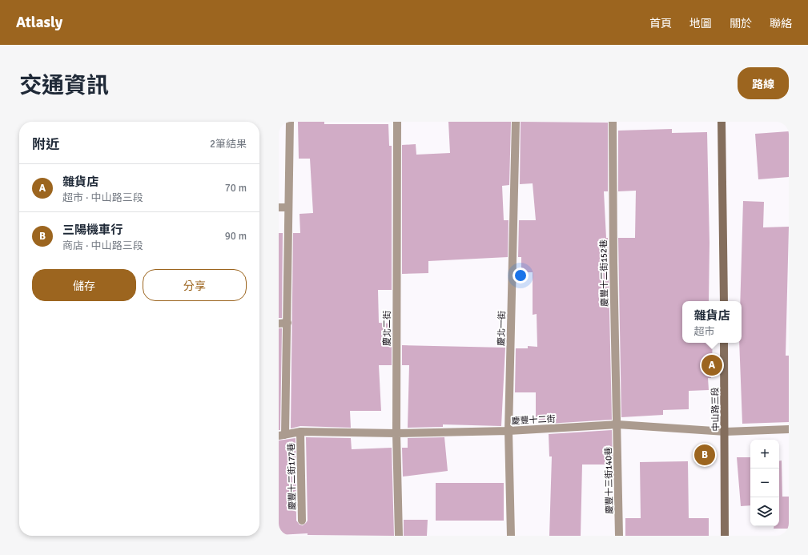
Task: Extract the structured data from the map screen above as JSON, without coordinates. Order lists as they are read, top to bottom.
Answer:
{
  "streets": {
    "street": [
      "慶豐十二街152巷",
      "慶北二街",
      "慶北一街",
      "中山路三段",
      "慶豐十二街",
      "慶豐十二街177巷",
      "慶豐十三街140巷"
    ]
  },
  "crossings": [
    ["慶豐十二街152巷", "慶豐十二街"],
    ["慶豐十二街152巷", "慶豐十三街140巷"],
    ["慶北二街", "慶豐十二街"],
    ["慶北一街", "慶豐十二街"],
    ["中山路三段", "慶豐十二街"],
    ["慶豐十二街", "慶豐十二街177巷"],
    ["慶豐十二街", "慶豐十三街140巷"]
  ],
  "page": {
    "header": "Atlasly",
    "nav": [
      "首頁",
      "地圖",
      "關於",
      "聯絡"
    ],
    "title": "交通資訊",
    "buttons": [
      "路線",
      ["儲存", "分享"]
    ],
    "heading": ["附近", "2筆結果"],
    "list": [
      {
        "mark": "A",
        "name": "雜貨店",
        "note": "超市 · 中山路三段",
        "value": "70 m"
      },
      {
        "mark": "B",
        "name": "三陽機車行",
        "note": "商店 · 中山路三段",
        "value": "90 m"
      }
    ],
    "popup": ["雜貨店", "超市"],
    "pins": ["A", "B"],
    "map_buttons": ["+", "−"]
  }
}
